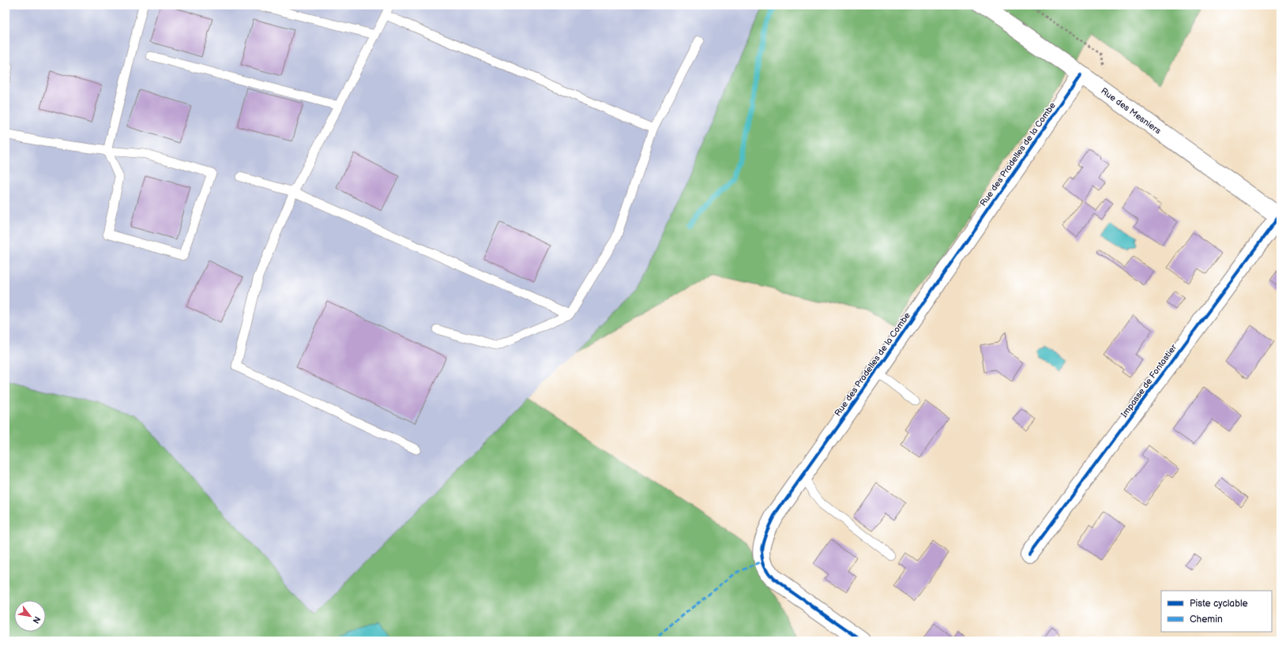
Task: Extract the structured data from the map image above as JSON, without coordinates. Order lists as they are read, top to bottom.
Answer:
{
  "streets": {
    "street": ["Rue des Mesniers", "Rue des Pradelles de la Combe", "Impasse de Fontastier"]
  },
  "crossings": [
    ["Rue des Mesniers", "Rue des Pradelles de la Combe"],
    ["Rue des Mesniers", "Impasse de Fontastier"]
  ],
  "legend": ["Piste cyclable", "Chemin"],
  "north": "bottom right"
}
